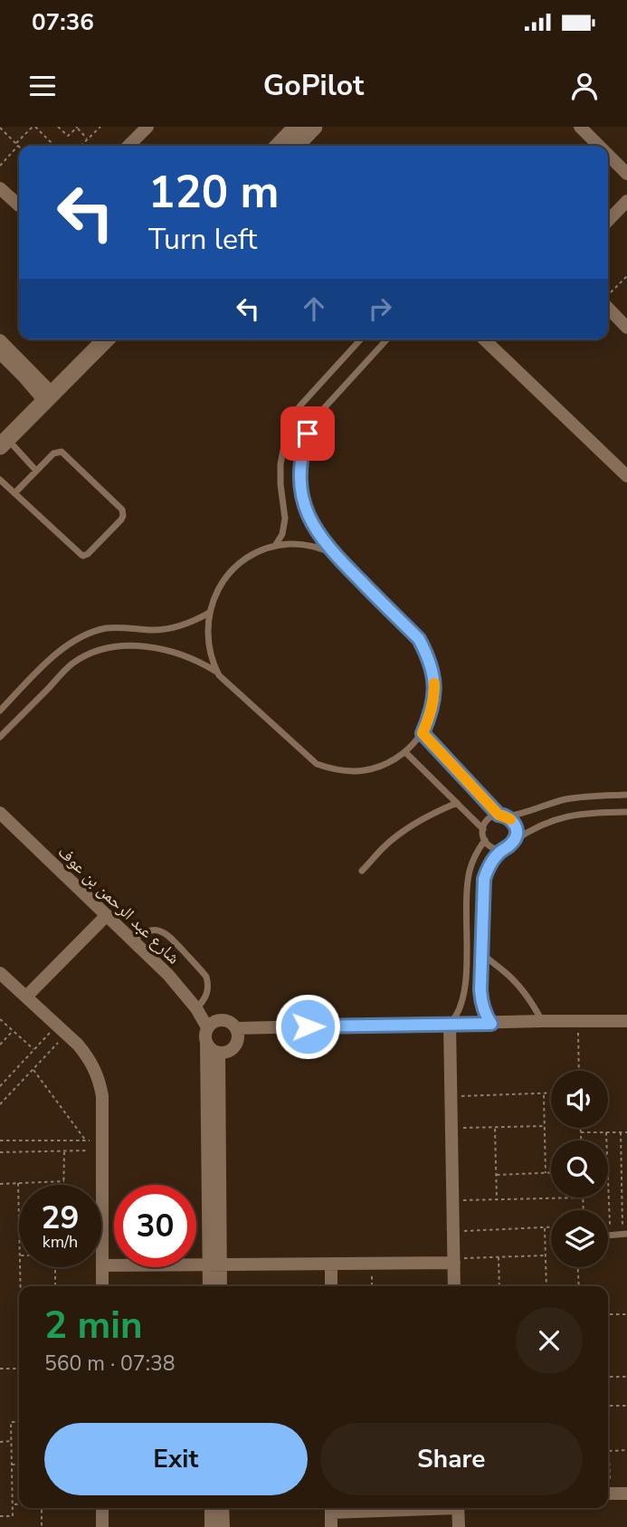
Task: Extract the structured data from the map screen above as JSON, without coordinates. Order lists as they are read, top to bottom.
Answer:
{
  "streets": {
    "street": ["شارع عبد الرحمن بن عوف"]
  },
  "page": {
    "status": "07:36",
    "header": "GoPilot",
    "turn": ["120 m", "Turn left"],
    "speed": "29 km/h",
    "limit": "30",
    "heading": ["2 min", "560 m · 07:38"],
    "buttons": ["Exit", "Share"]
  }
}
